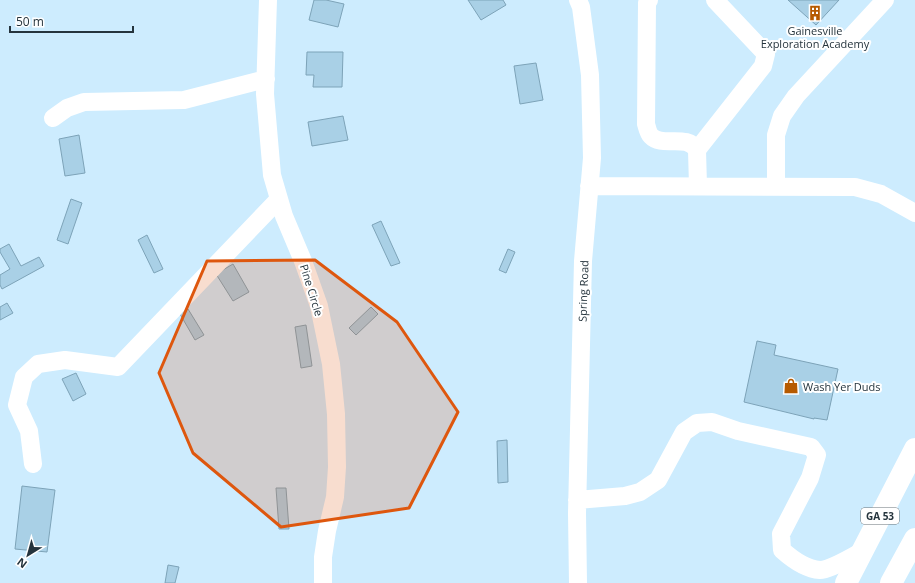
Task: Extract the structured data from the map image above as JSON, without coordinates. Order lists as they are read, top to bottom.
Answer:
{
  "streets": {
    "main road": ["GA 53"],
    "street": ["Pine Circle", "Spring Road"]
  },
  "places": {
    "building": ["Gainesville Exploration Academy"],
    "shop": ["Wash Yer Duds"]
  },
  "scale_bar": "50 m",
  "north": "bottom left"
}
